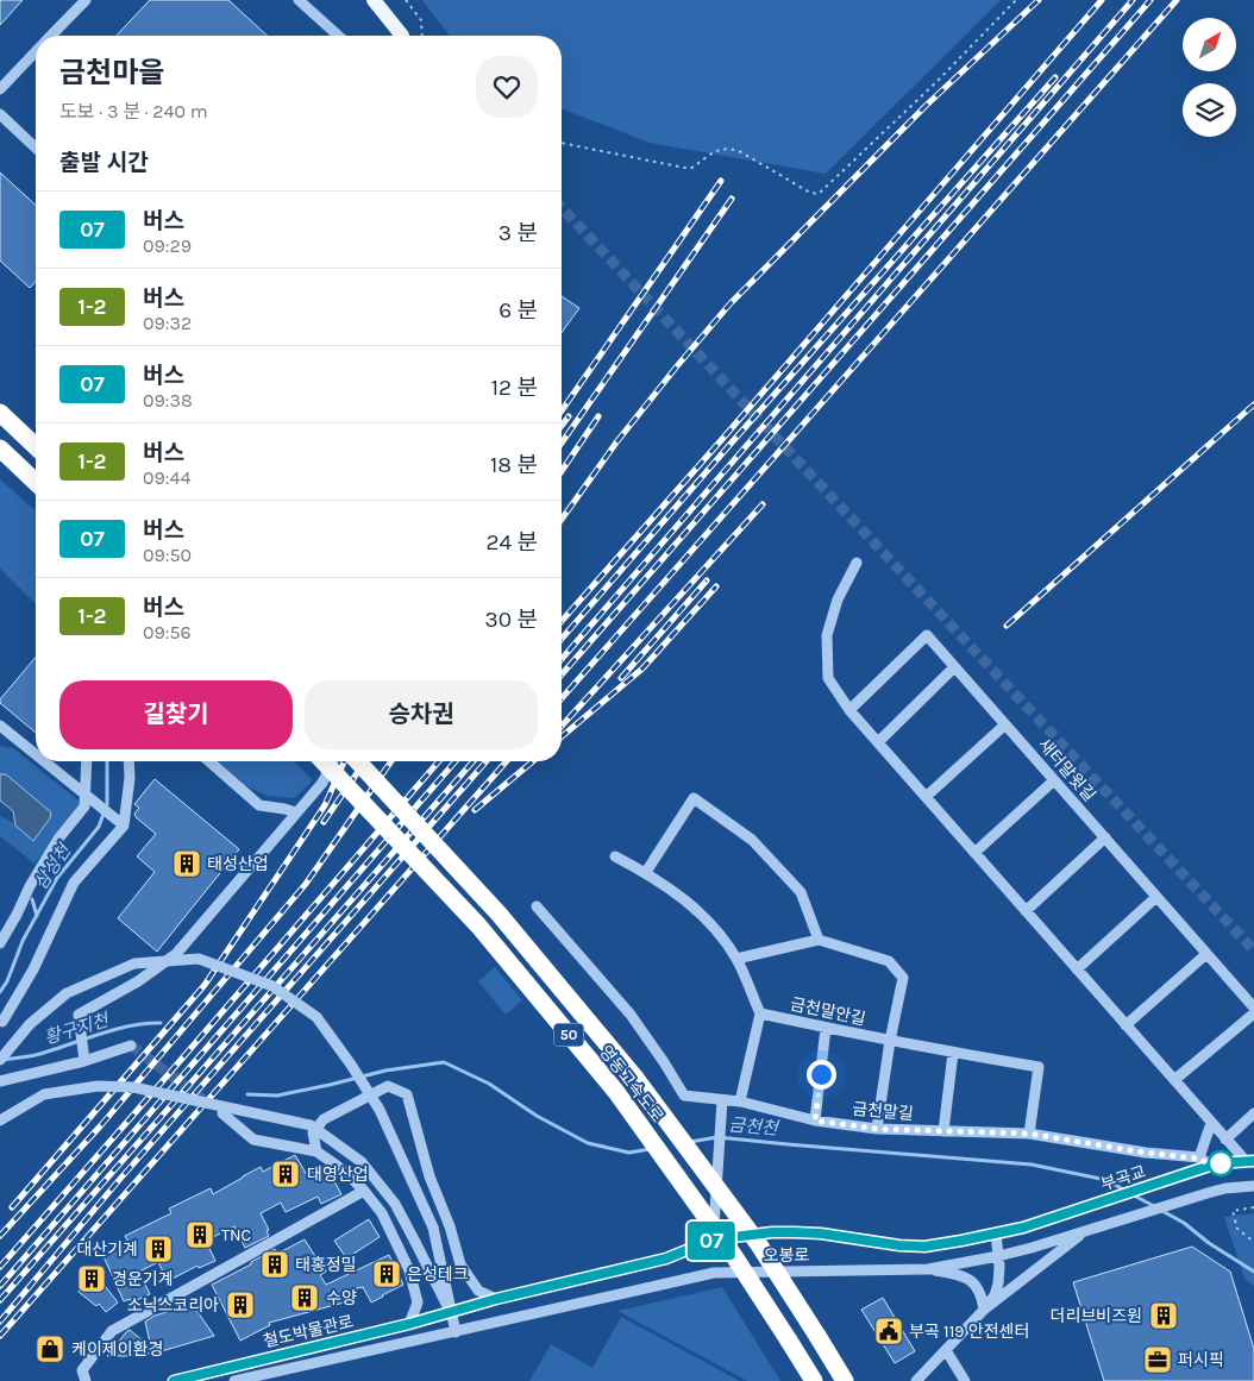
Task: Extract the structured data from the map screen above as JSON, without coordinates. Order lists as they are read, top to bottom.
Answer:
{
  "streets": {
    "highway": ["50", "영동고속도로"],
    "street": [
      "새터말윗길",
      "금천말안길",
      "금천말길",
      "부곡교",
      "오봉로",
      "철도박물관로"
    ]
  },
  "crossings": [
    ["금천말안길", "금천말길"],
    ["금천말길", "부곡교"],
    ["부곡교", "오봉로"],
    ["오봉로", "철도박물관로"]
  ],
  "water": ["삼성천", "황구지천", "금천천"],
  "places": {
    "building": [
      "태성산업",
      "대영산업",
      "TNC",
      "대산기계",
      "태홍정밀",
      "은성테크",
      "경운기계",
      "수양",
      "소닉스코리아",
      "더리브비즈원"
    ],
    "public building": ["부곡 119 안전센터"],
    "shop": ["케이제이환경"],
    "office": ["퍼시픽"]
  },
  "lines": ["bus line 07"],
  "north": "top right",
  "page": {
    "on_map": "07",
    "heading": [
      ["금천마을", "도보 · 3 분 · 240 m"],
      "출발 시간"
    ],
    "list": [
      {
        "mark": "07",
        "name": "버스",
        "note": "09:29",
        "value": "3 분"
      },
      {
        "mark": "1-2",
        "name": "버스",
        "note": "09:32",
        "value": "6 분"
      },
      {
        "mark": "07",
        "name": "버스",
        "note": "09:38",
        "value": "12 분"
      },
      {
        "mark": "1-2",
        "name": "버스",
        "note": "09:44",
        "value": "18 분"
      },
      {
        "mark": "07",
        "name": "버스",
        "note": "09:50",
        "value": "24 분"
      },
      {
        "mark": "1-2",
        "name": "버스",
        "note": "09:56",
        "value": "30 분"
      }
    ],
    "buttons": ["길찾기", "승차권"]
  }
}
